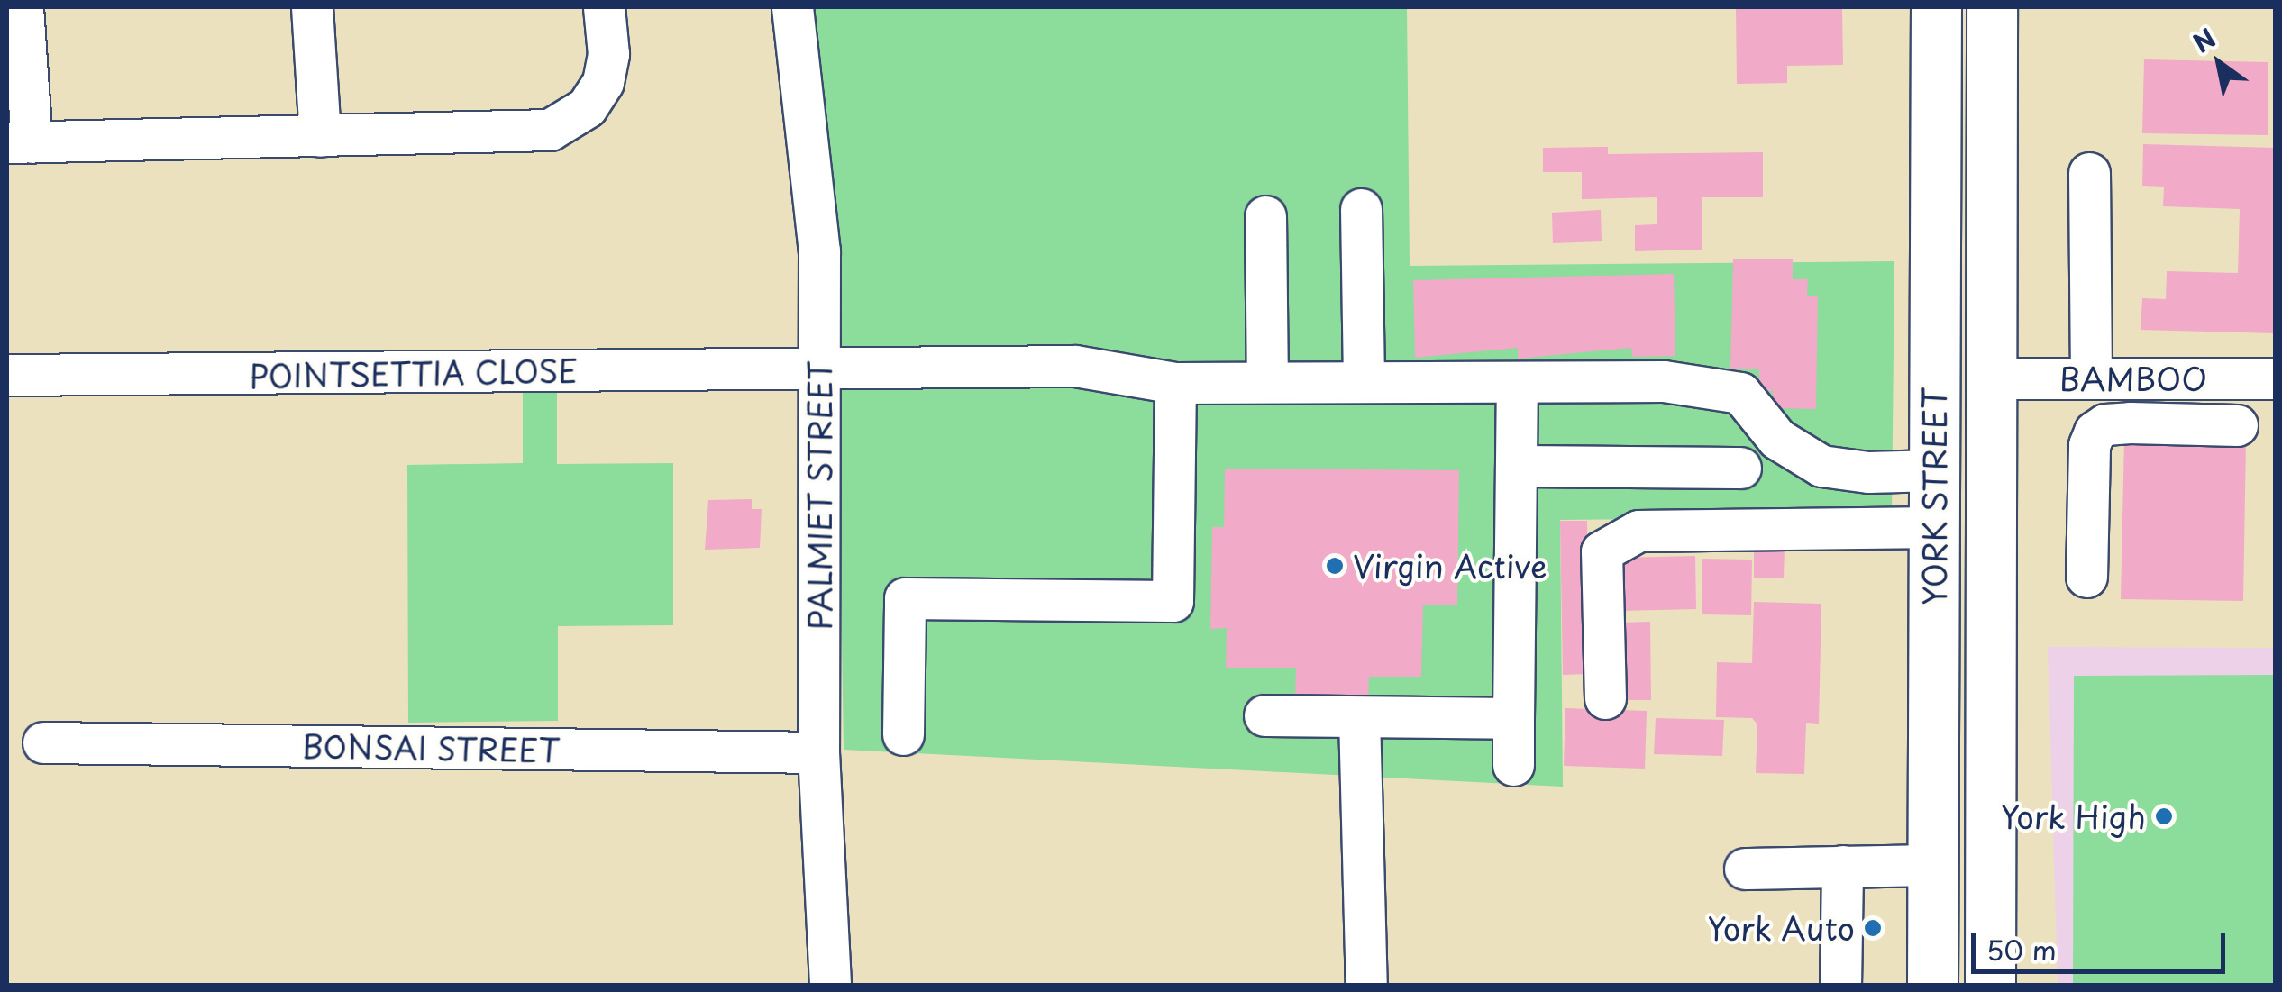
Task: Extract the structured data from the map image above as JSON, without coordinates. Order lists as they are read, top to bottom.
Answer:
{
  "streets": {
    "main road": ["YORK STREET"],
    "street": [
      "POINTSETTIA CLOSE",
      "BAMBOO",
      "PALMIET STREET",
      "BONSAI STREET"
    ]
  },
  "crossings": [
    ["POINTSETTIA CLOSE", "PALMIET STREET"],
    ["POINTSETTIA CLOSE", "YORK STREET"],
    ["BAMBOO", "YORK STREET"],
    ["PALMIET STREET", "BONSAI STREET"]
  ],
  "places": ["Virgin Active", "York High", "York Auto"],
  "scale_bar": "50 m",
  "north": "top left"
}
